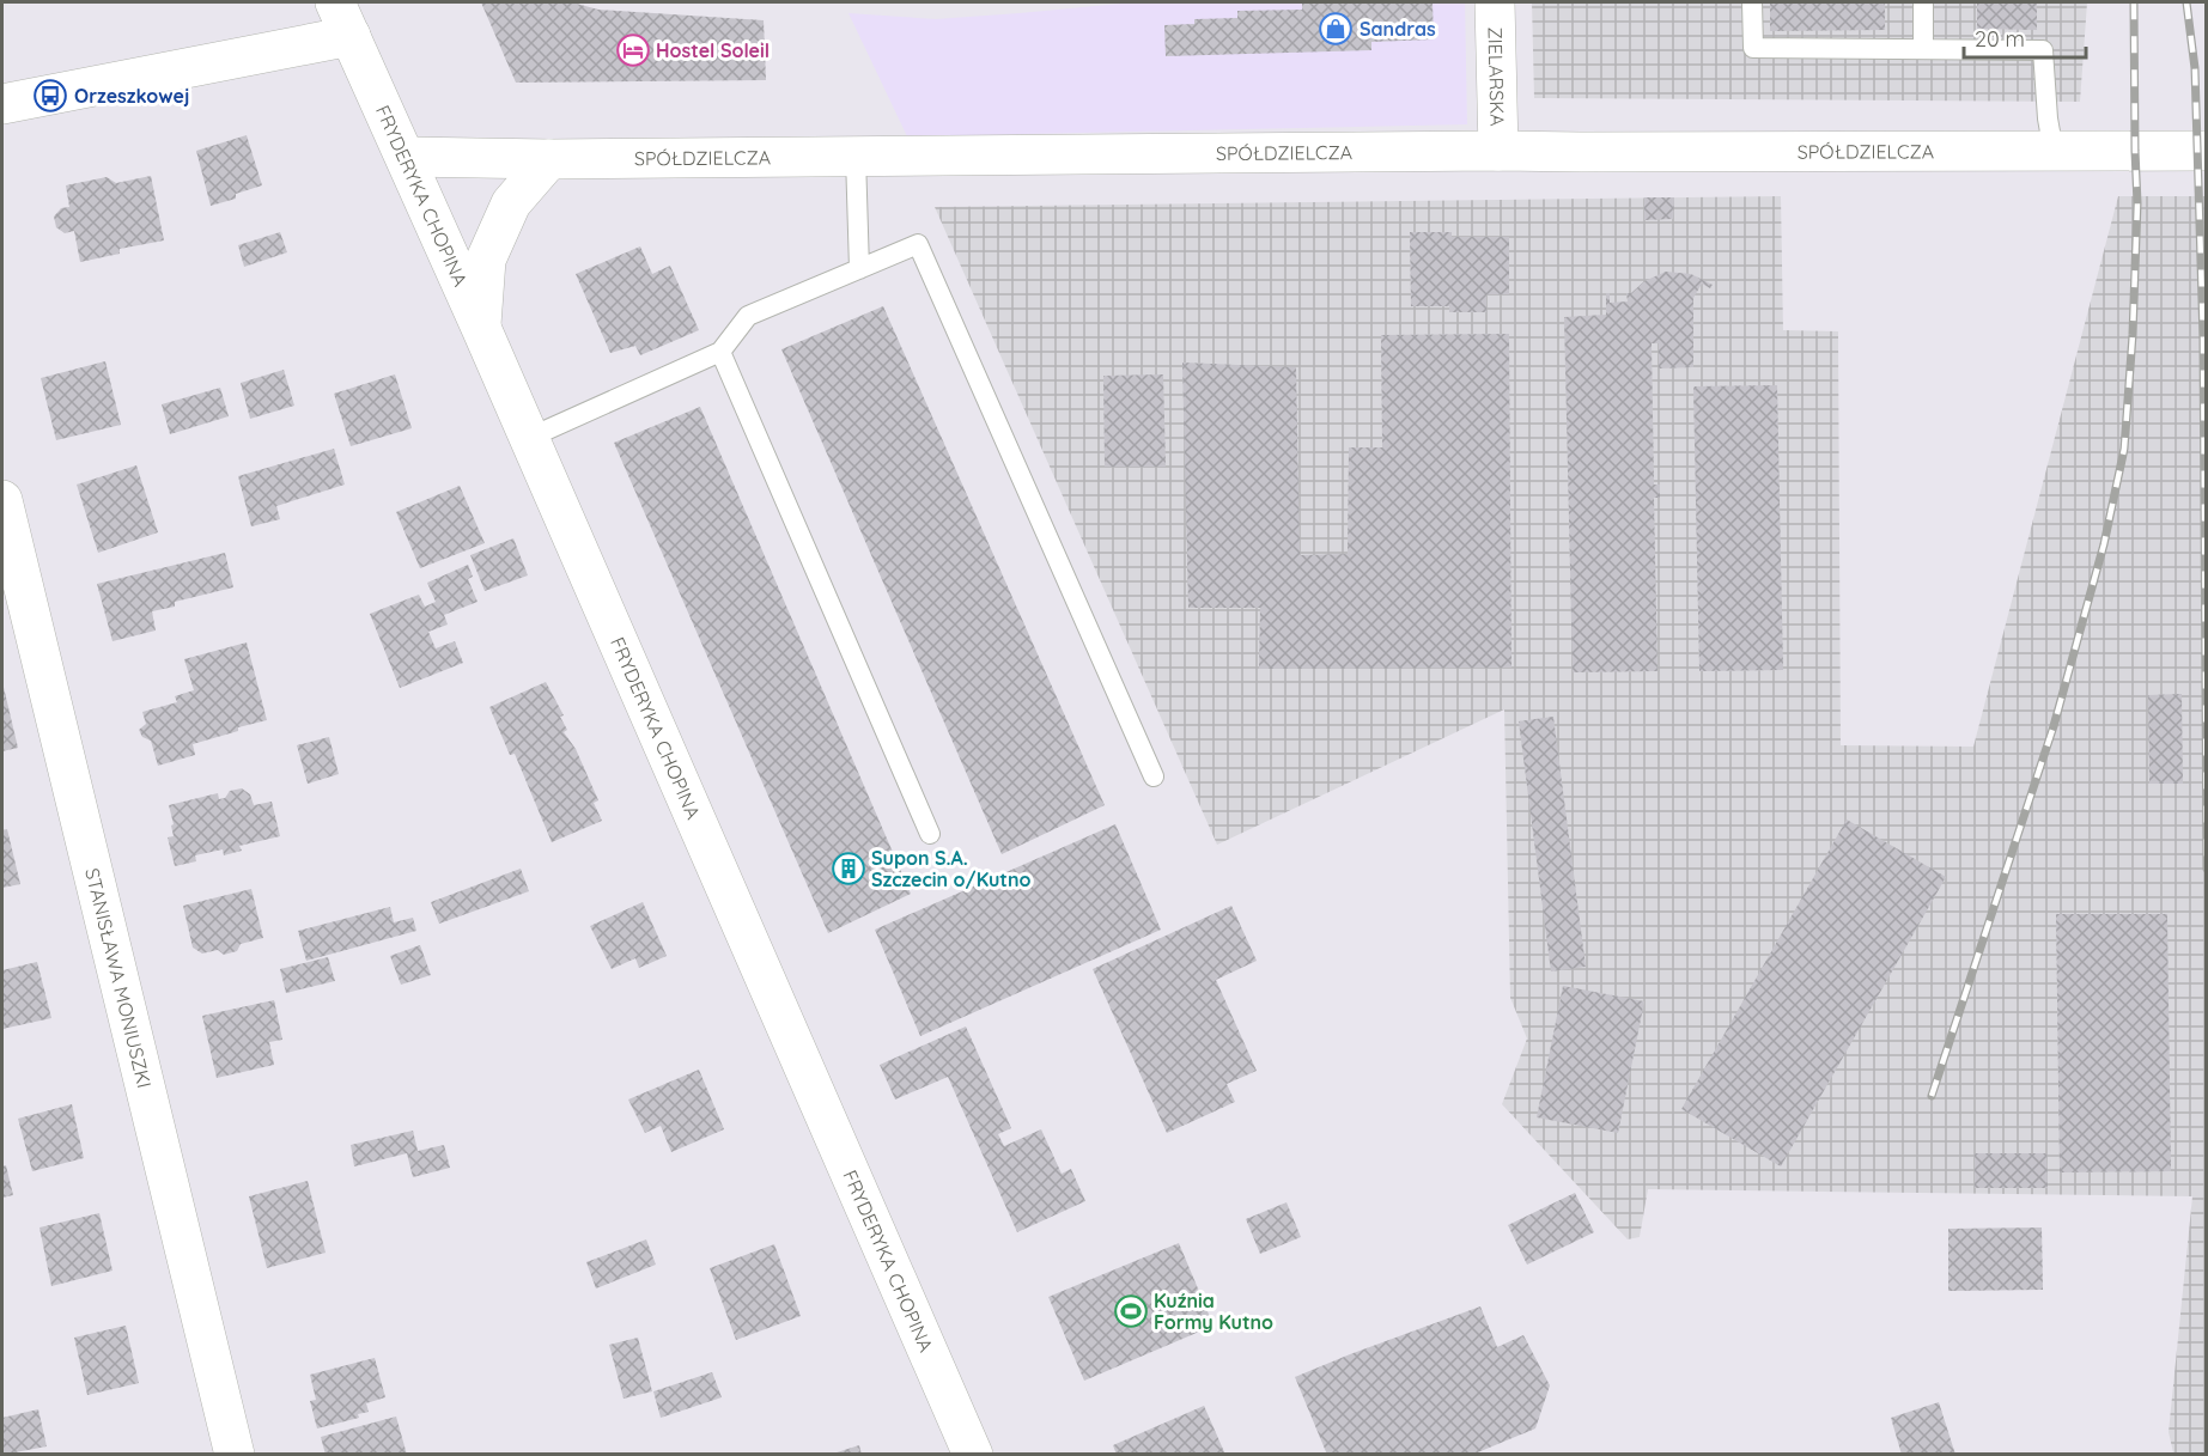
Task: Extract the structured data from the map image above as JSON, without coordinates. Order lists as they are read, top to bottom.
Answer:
{
  "streets": {
    "street": [
      "ZIELARSKA",
      "SPÓŁDZIELCZA",
      "FRYDERYKA CHOPINA",
      "STANISŁAWA MONIUSZKI"
    ]
  },
  "crossings": [
    ["ZIELARSKA", "SPÓŁDZIELCZA"],
    ["SPÓŁDZIELCZA", "FRYDERYKA CHOPINA"]
  ],
  "places": {
    "shop": ["Sandras"],
    "hotel": ["Hostel Soleil"],
    "bus stop": ["Orzeszkowej"],
    "building": ["Supon S.A. Szczecin o/Kutno"],
    "sports": ["Kuźnia Formy Kutno"]
  },
  "scale_bar": "20 m"
}
